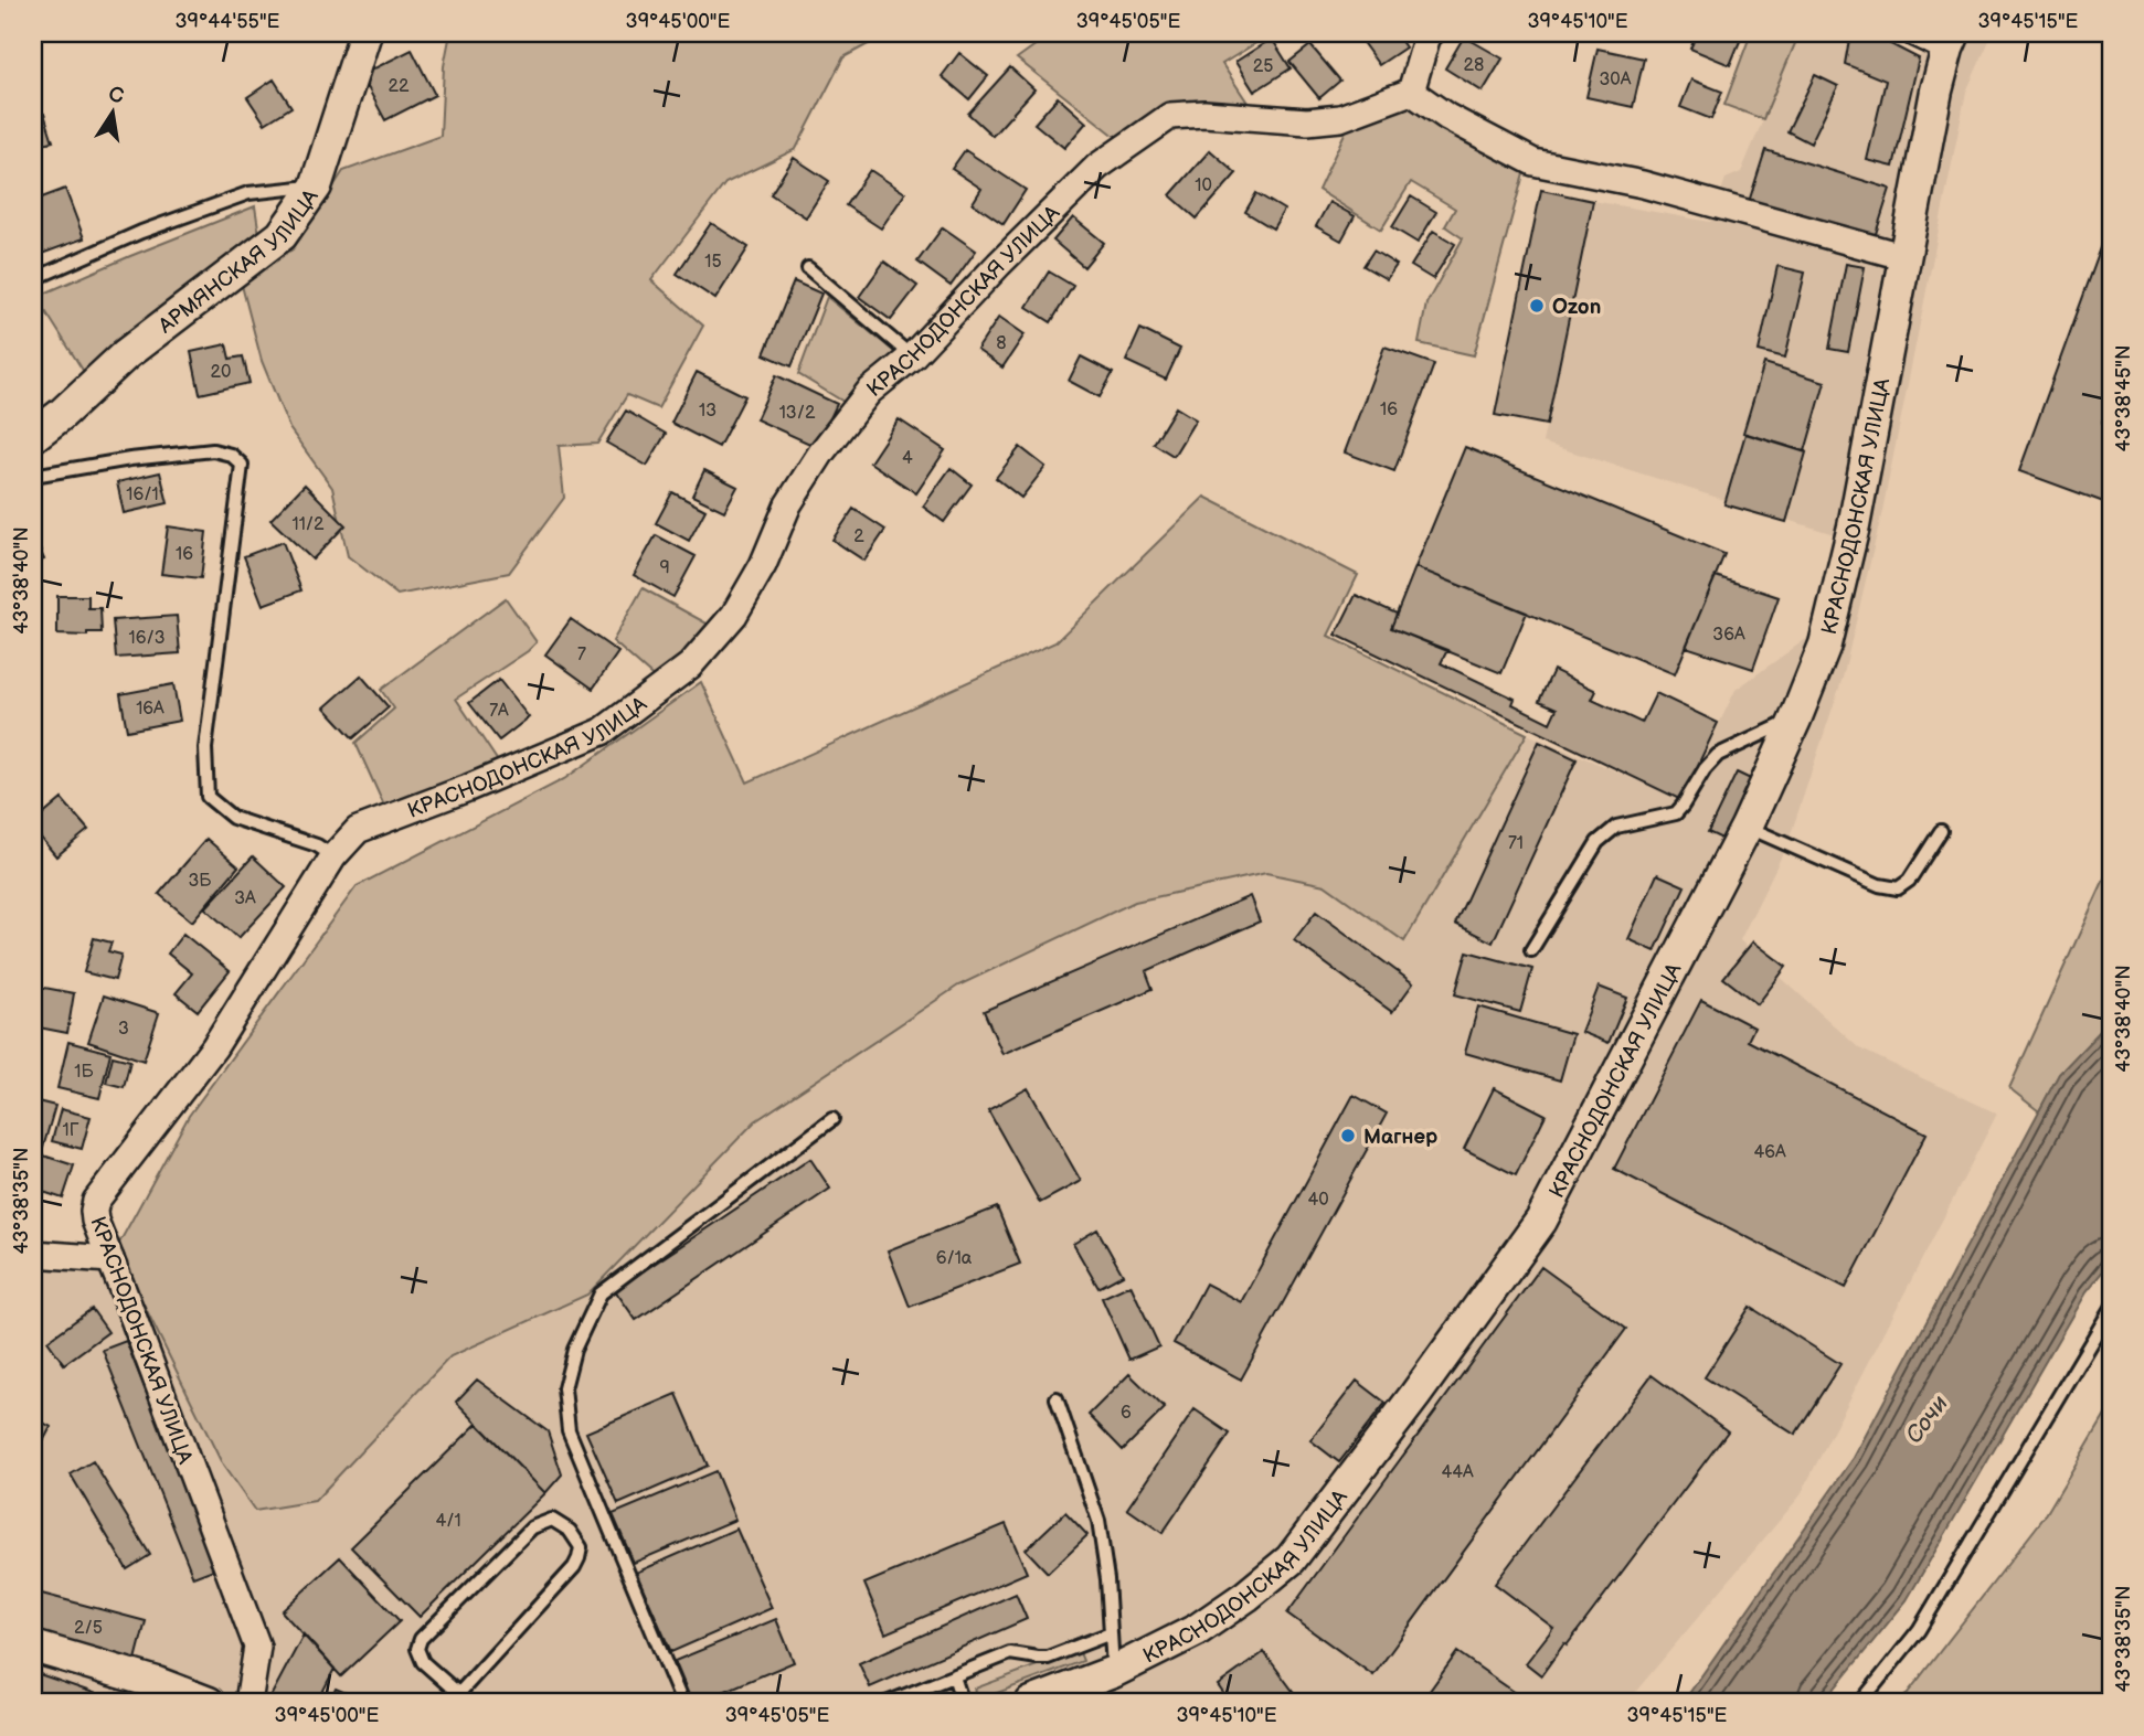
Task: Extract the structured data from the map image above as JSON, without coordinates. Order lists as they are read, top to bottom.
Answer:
{
  "streets": {
    "street": ["АРМЯНСКАЯ УЛИЦА", "КРАСНОДОНСКАЯ УЛИЦА"]
  },
  "water": ["Сочи"],
  "places": ["Ozon", "Магнер"],
  "house_numbers": [
    "28",
    "25",
    "30А",
    "22",
    "10",
    "15",
    "8",
    "20",
    "16",
    "13",
    "13/2",
    "4",
    "16/1",
    "11/2",
    "2",
    "16",
    "9",
    "36А",
    "16/3",
    "7",
    "16А",
    "7А",
    "71",
    "3Б",
    "3А",
    "3",
    "1Б",
    "1Г",
    "46А",
    "40",
    "6/1а",
    "6",
    "44А",
    "4/1",
    "2/5"
  ],
  "north": "top",
  "coordinates": [
    "39°44'55\"E",
    "39°45'00\"E",
    "39°45'05\"E",
    "39°45'10\"E",
    "39°45'15\"E",
    "43°38'45\"N",
    "43°38'40\"N",
    "43°38'35\"N"
  ]
}
